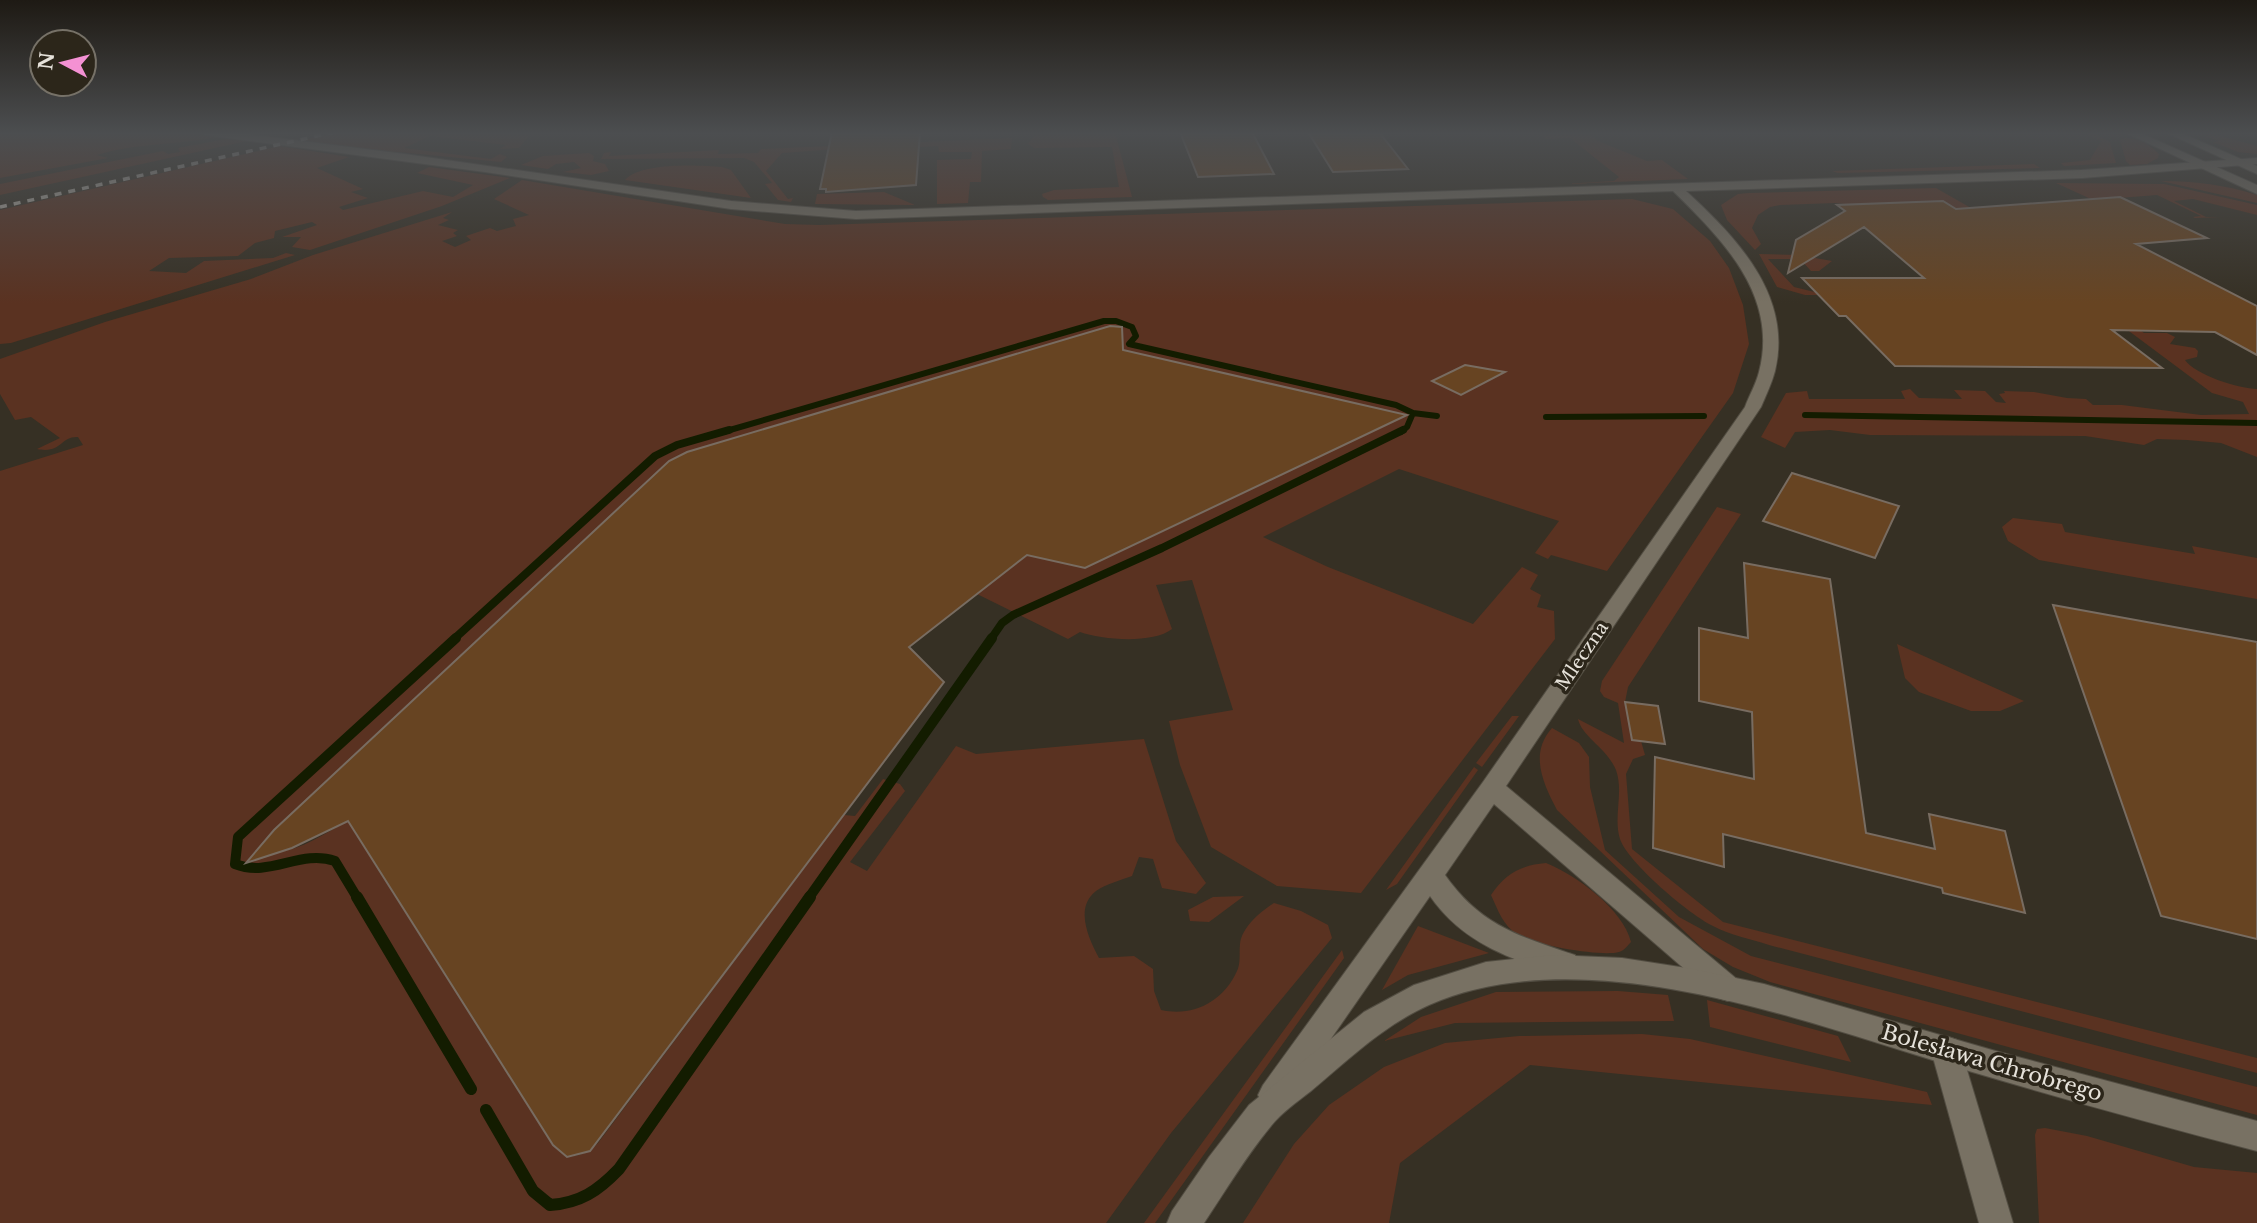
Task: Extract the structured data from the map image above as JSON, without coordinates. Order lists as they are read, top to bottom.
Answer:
{
  "streets": {
    "street": ["Mleczna", "Bolesława Chrobrego"]
  },
  "crossings": [
    ["Mleczna", "Bolesława Chrobrego"]
  ],
  "north": "left"
}
